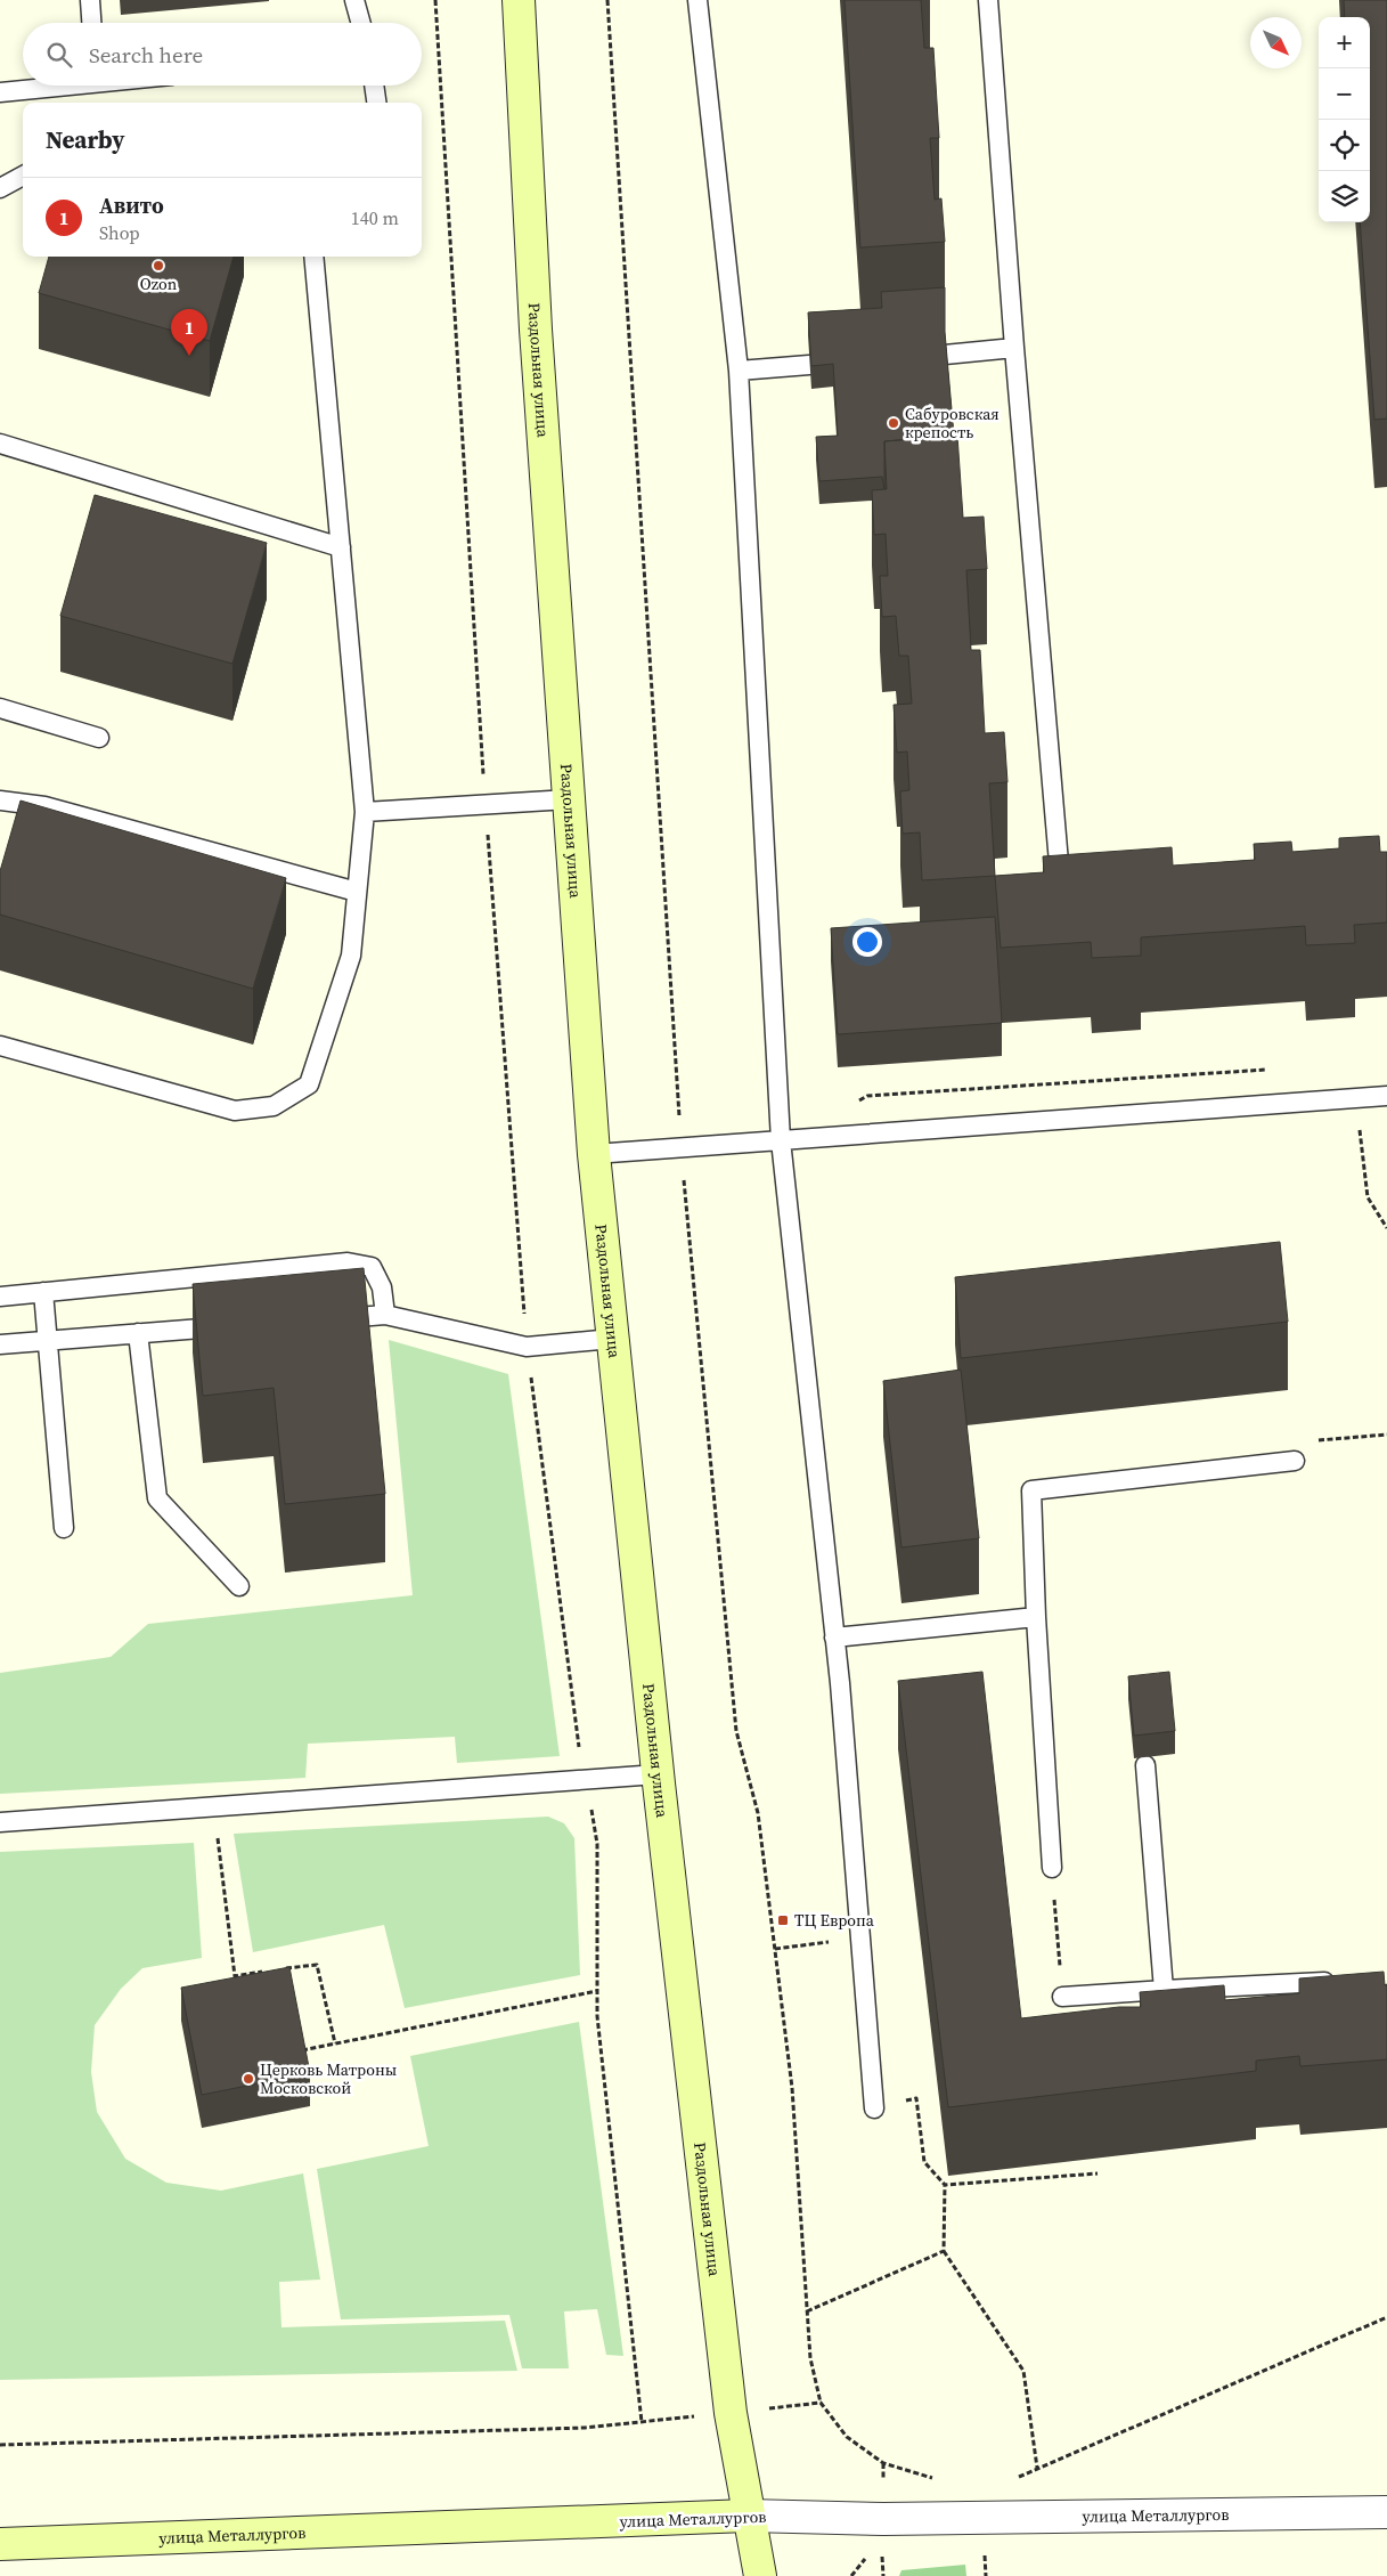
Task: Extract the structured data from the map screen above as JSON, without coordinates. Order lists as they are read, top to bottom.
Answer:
{
  "streets": {
    "main road": ["Раздольная улица", "улица Металлургов"]
  },
  "crossings": [
    ["Раздольная улица", "улица Металлургов"]
  ],
  "places": {
    "other": ["Ozon", "Сабуровская крепость", "Церковь Матроны Московской"],
    "transit": ["ТЦ Европа"]
  },
  "north": "bottom right",
  "page": {
    "map_buttons": ["+", "−"],
    "search": "Search here",
    "heading": "Nearby",
    "list": [
      {
        "mark": "1",
        "name": "Авито",
        "note": "Shop",
        "value": "140 m"
      }
    ],
    "pins": "1"
  }
}
